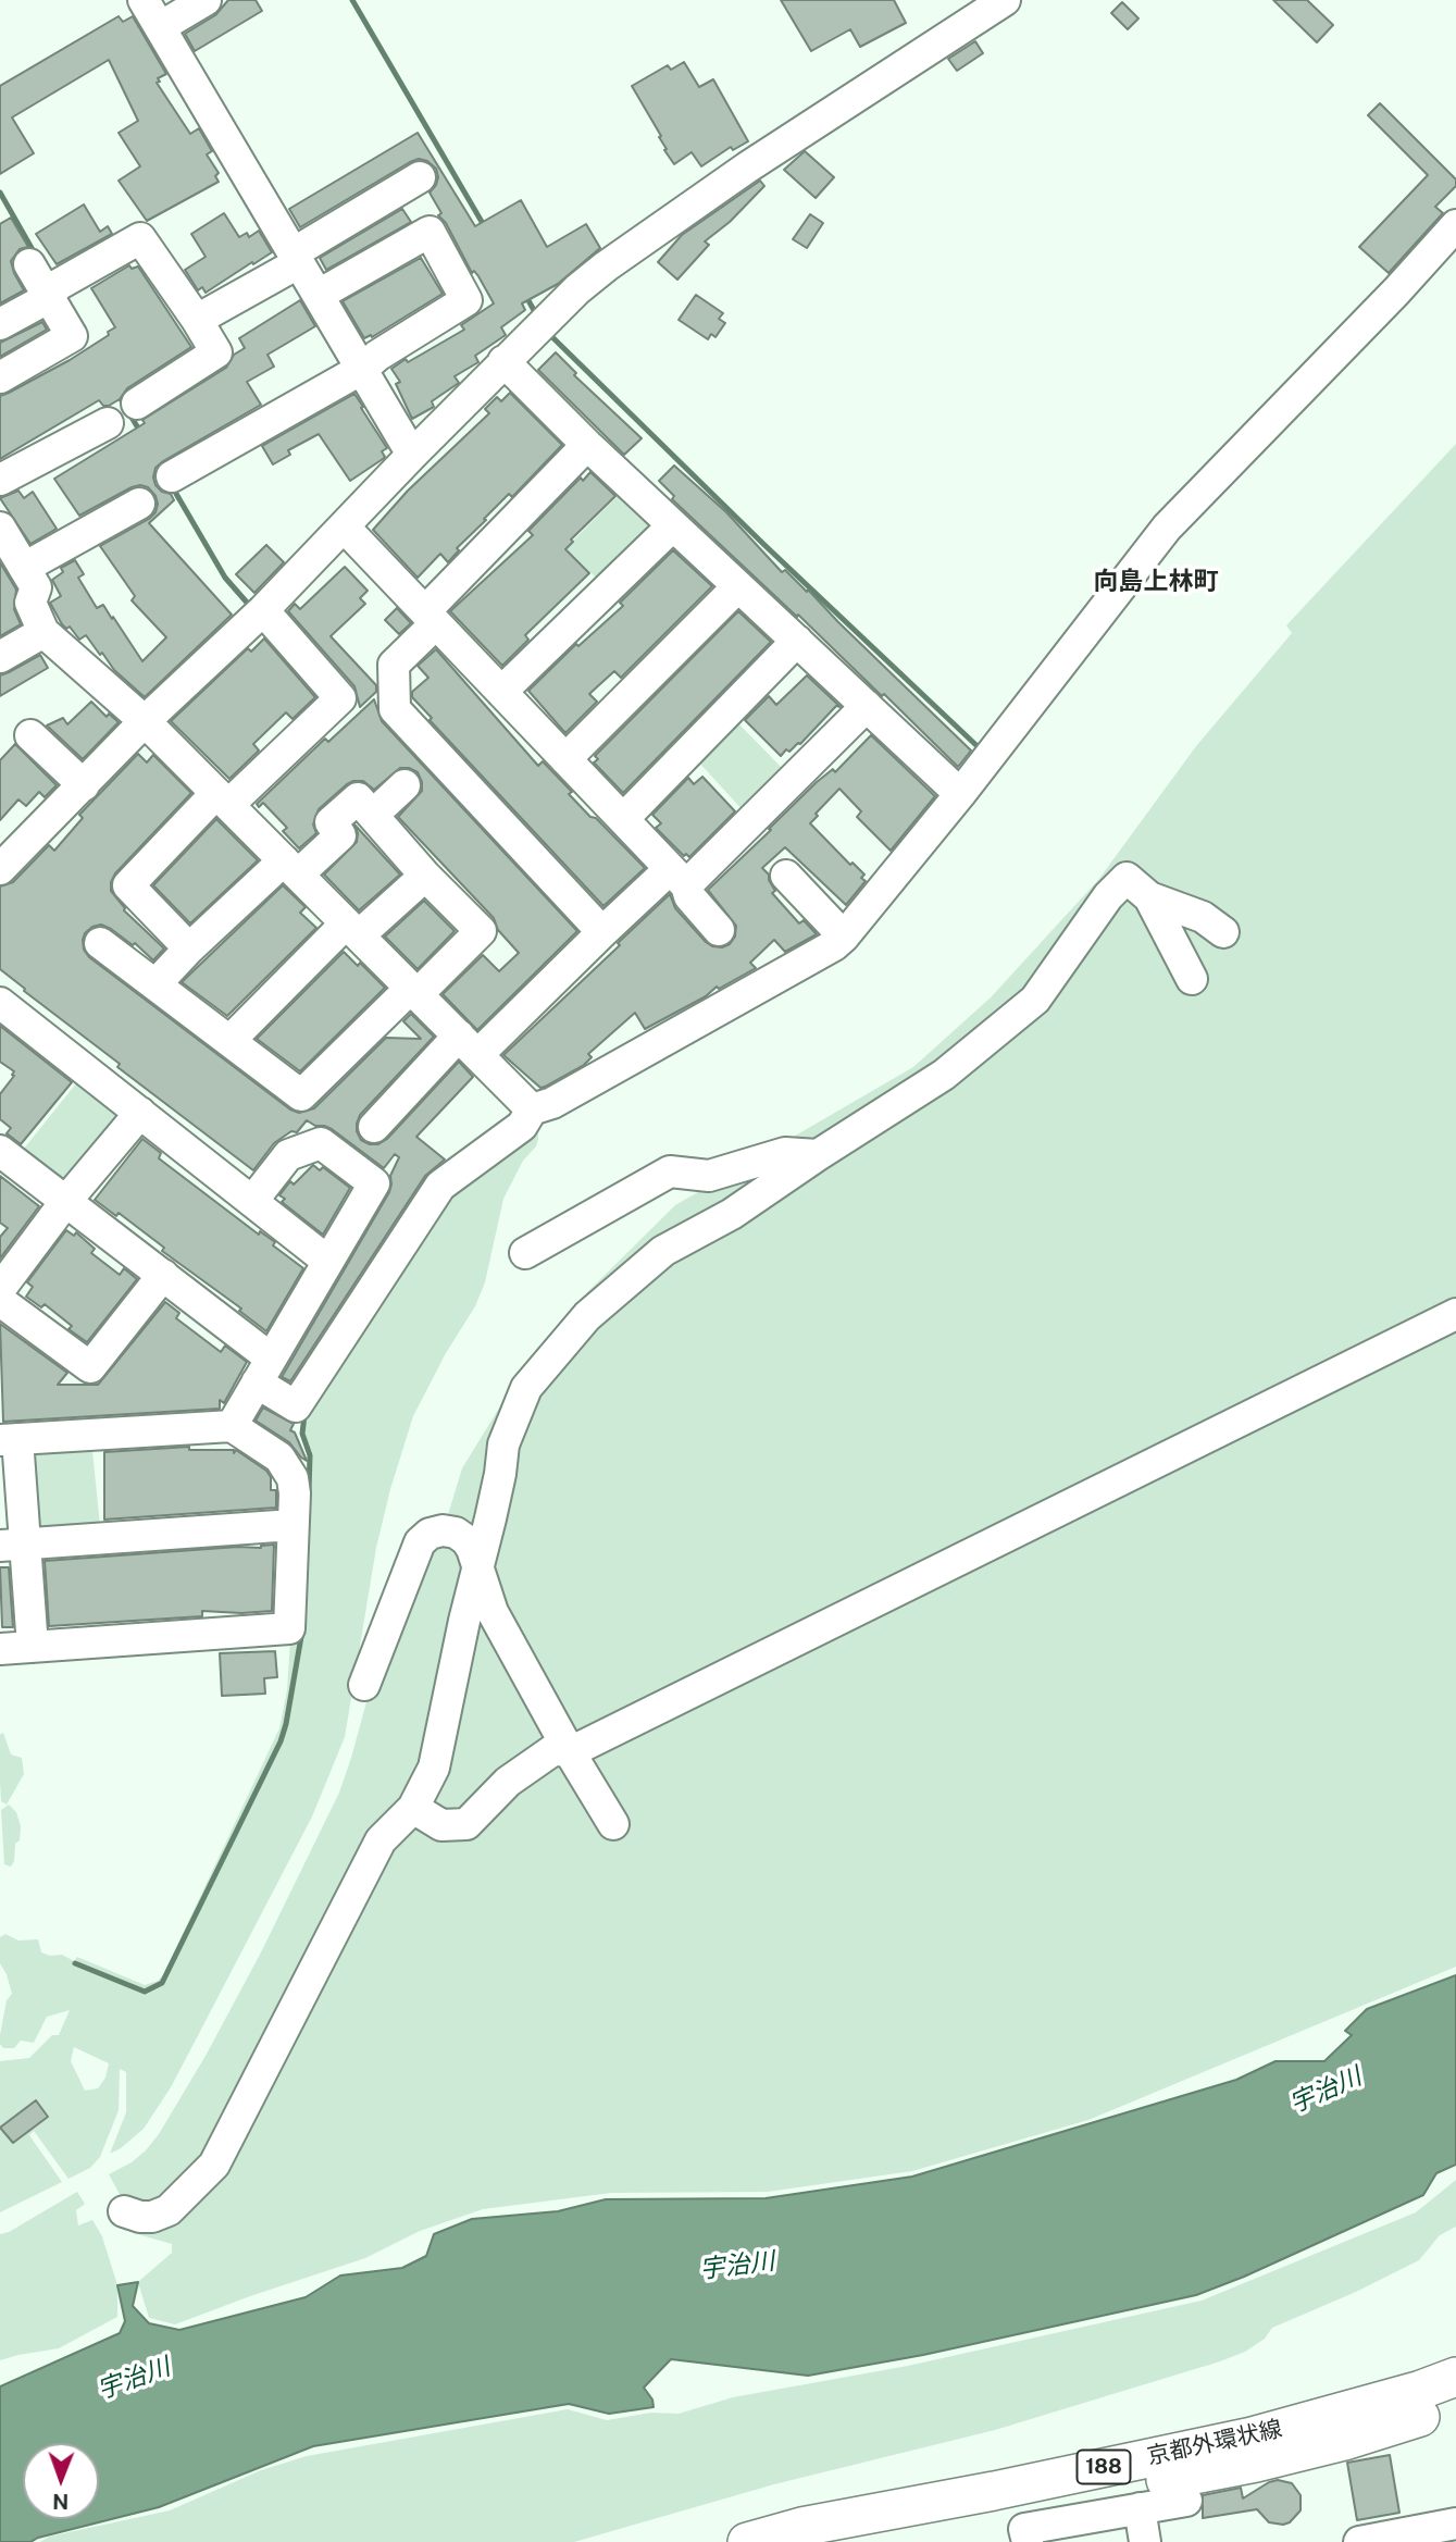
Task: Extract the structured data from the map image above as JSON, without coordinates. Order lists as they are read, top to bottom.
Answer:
{
  "streets": {
    "main road": ["京都外環状線", "188"]
  },
  "districts": ["向島上林町"],
  "water": ["宇治川"],
  "north": "bottom"
}
